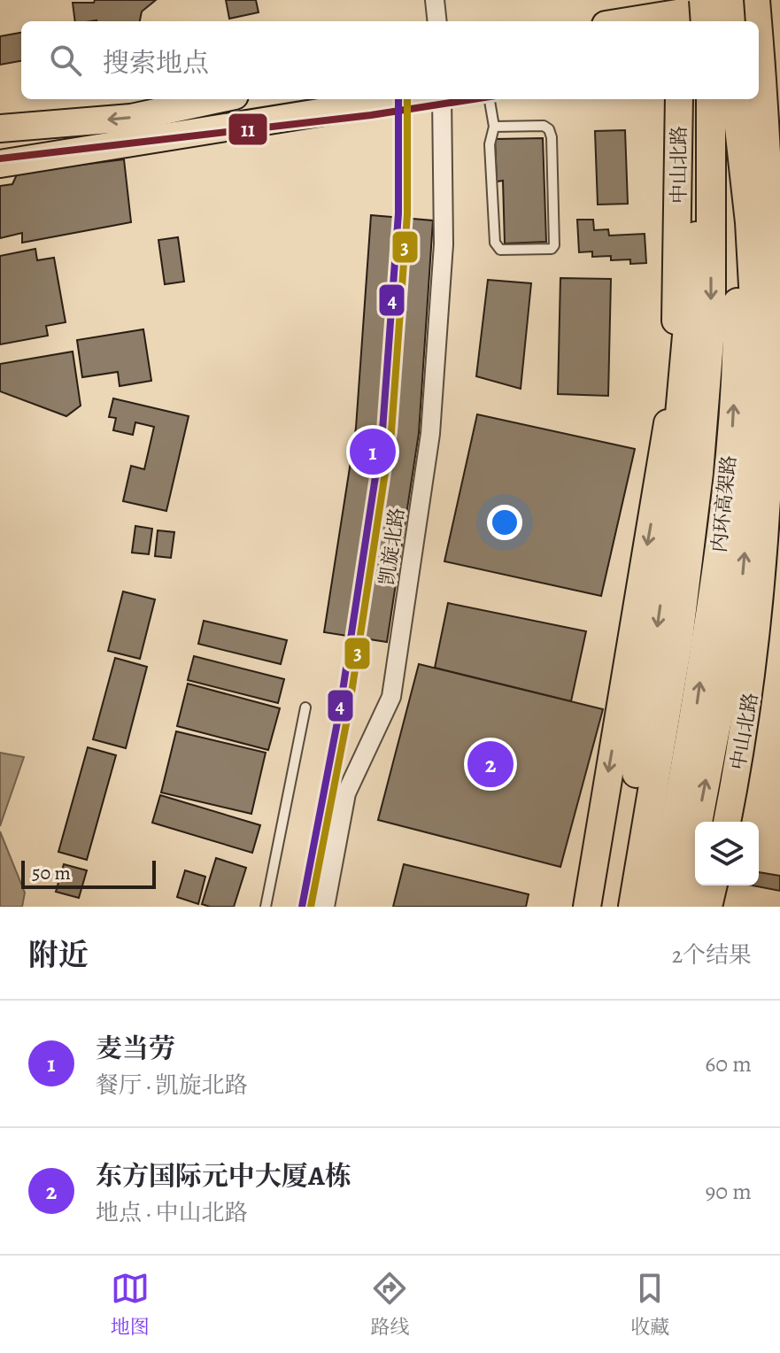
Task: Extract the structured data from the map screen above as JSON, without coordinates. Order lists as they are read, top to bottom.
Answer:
{
  "streets": {
    "highway": ["内环高架路"],
    "main road": ["中山北路"],
    "street": ["凯旋北路"]
  },
  "lines": ["transit line 11", "transit line 4", "transit line 3"],
  "scale_bar": "50 m",
  "page": {
    "search": "搜索地点",
    "pins": ["1", "2"],
    "scale": "50 m",
    "heading": ["附近", "2个结果"],
    "list": [
      {
        "mark": "1",
        "name": "麦当劳",
        "note": "餐厅 · 凯旋北路",
        "value": "60 m"
      },
      {
        "mark": "2",
        "name": "东方国际元中大厦A栋",
        "note": "地点 · 中山北路",
        "value": "90 m"
      }
    ],
    "nav": ["地图", "路线", "收藏"]
  }
}
